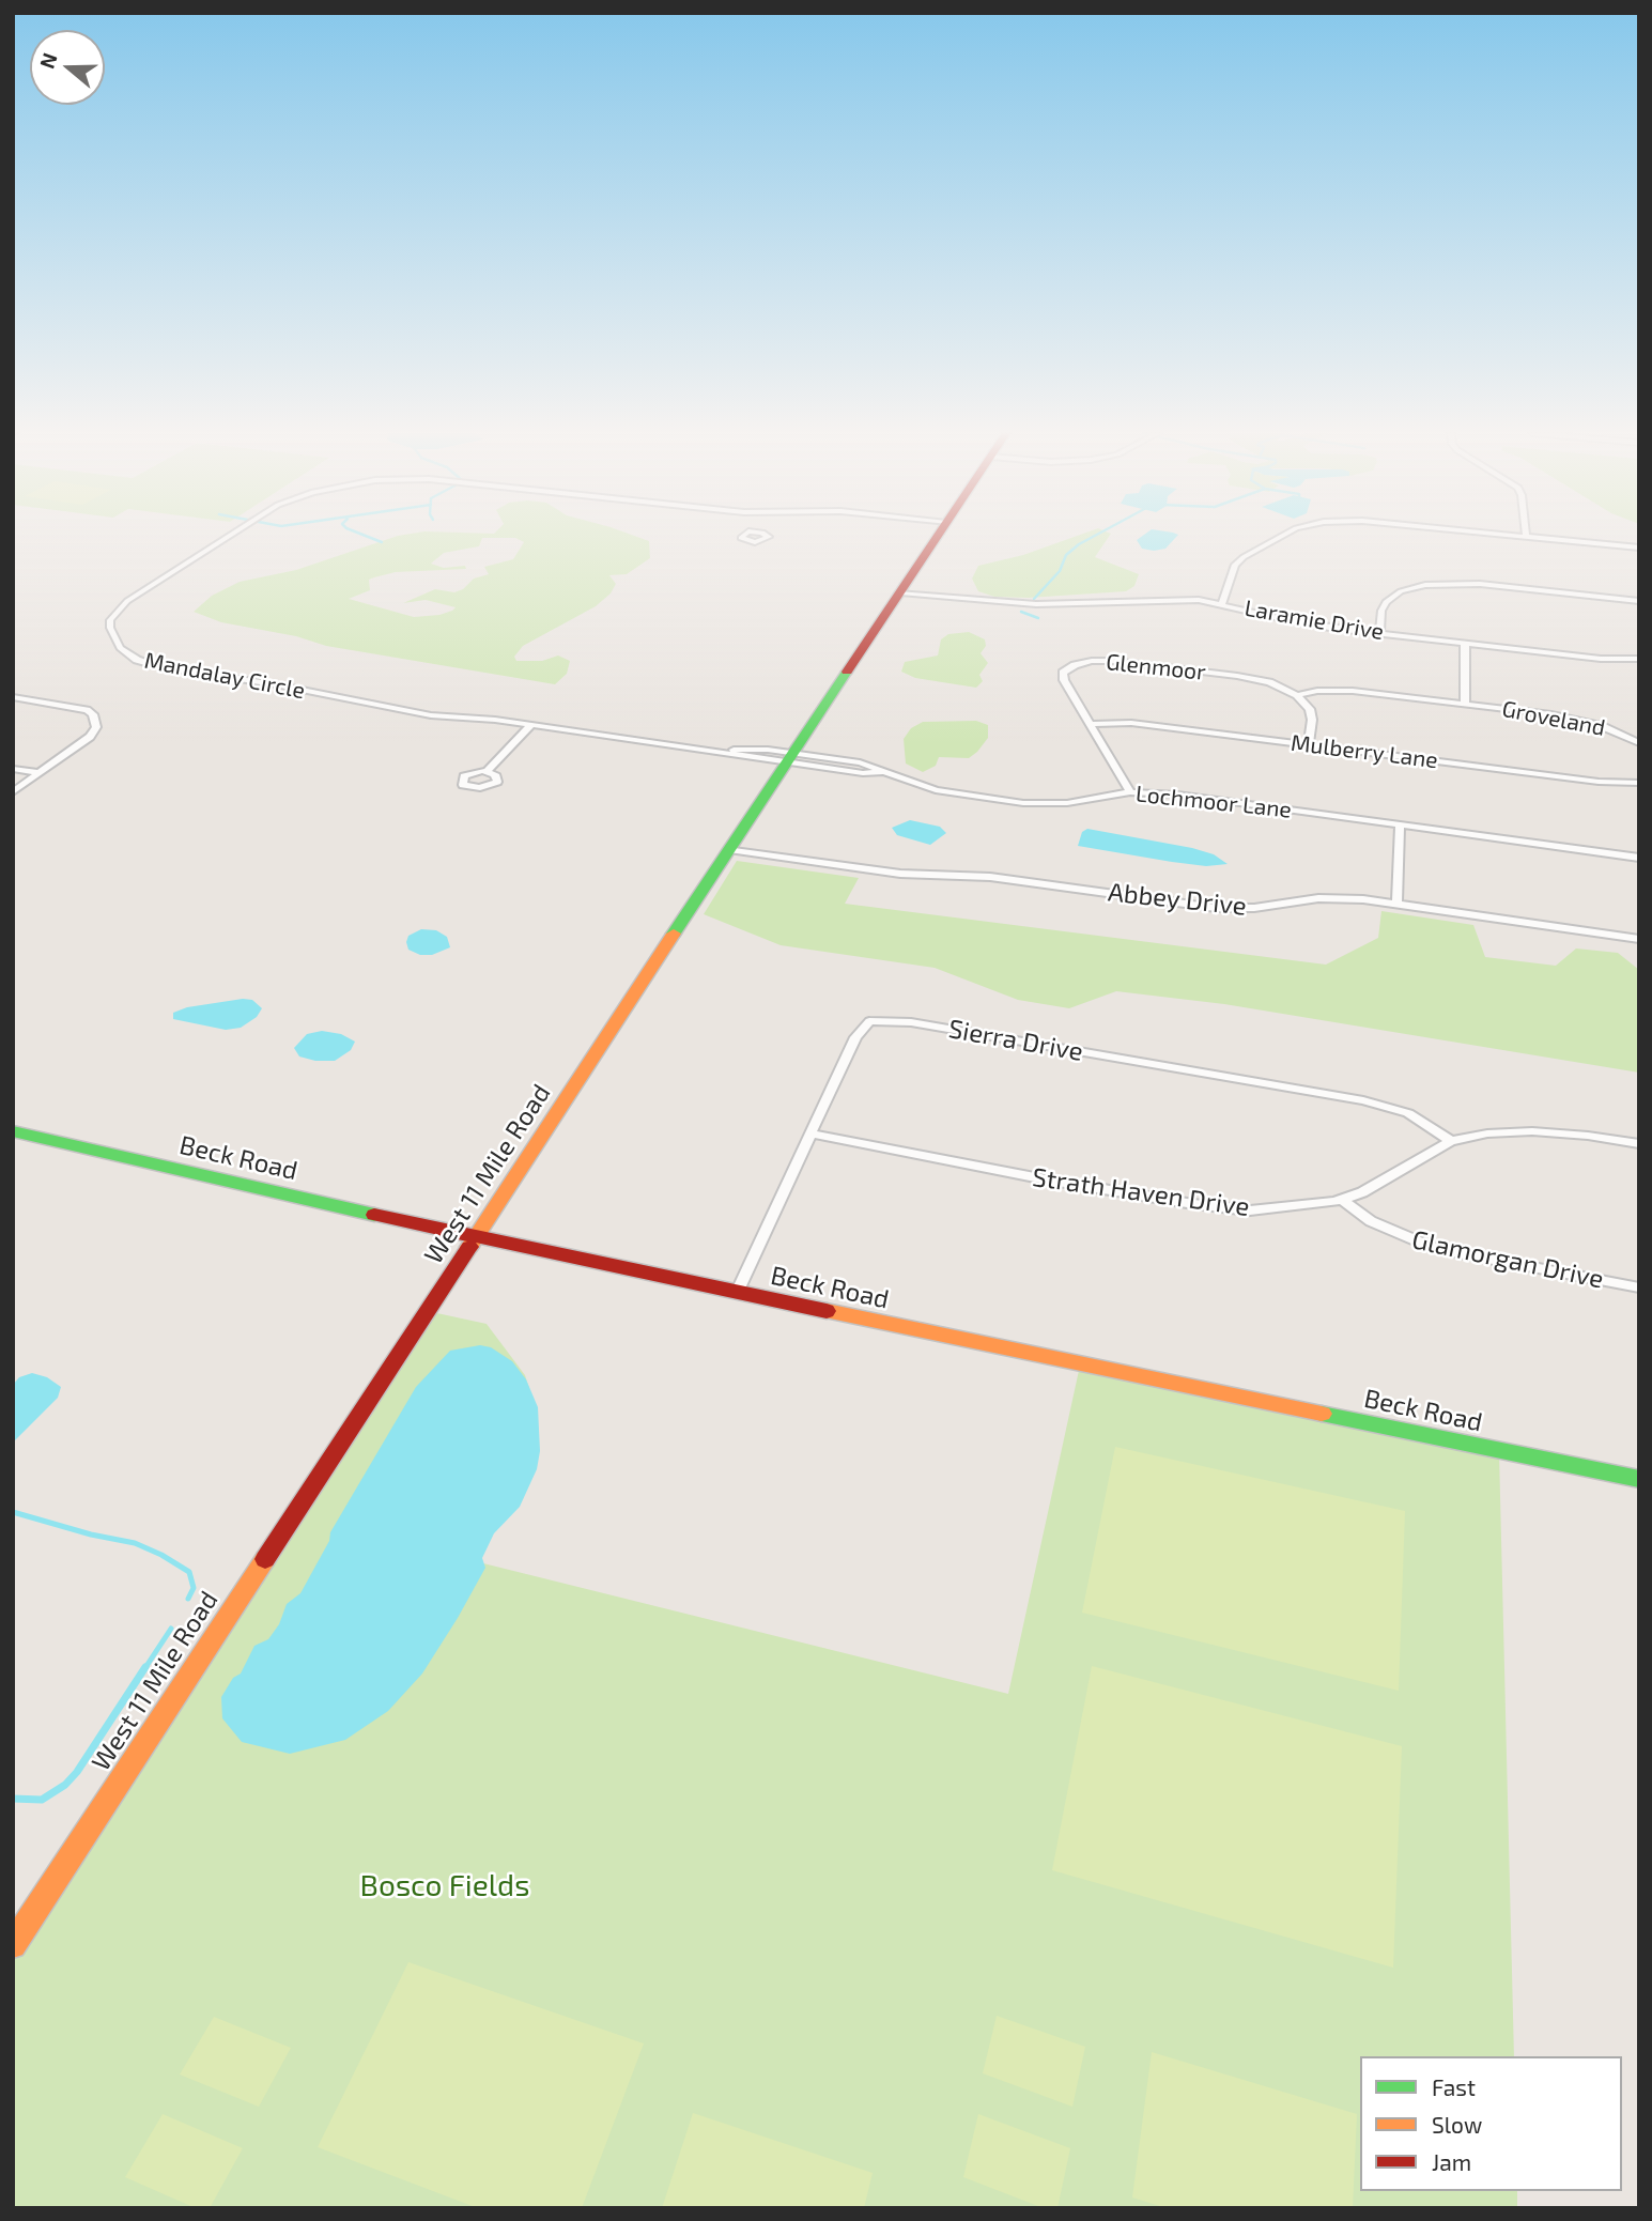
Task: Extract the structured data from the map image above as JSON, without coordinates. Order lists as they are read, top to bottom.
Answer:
{
  "streets": {
    "street": [
      "Laramie Drive",
      "Glenmoor",
      "Mandalay Circle",
      "Groveland",
      "Mulberry Lane",
      "Lochmoor Lane",
      "Abbey Drive",
      "Sierra Drive",
      "Beck Road",
      "West 11 Mile Road",
      "Strath Haven Drive",
      "Glamorgan Drive"
    ]
  },
  "crossings": [
    ["Laramie Drive", "West 11 Mile Road"],
    ["Glenmoor", "Groveland"],
    ["Glenmoor", "Mulberry Lane"],
    ["Glenmoor", "Lochmoor Lane"],
    ["Mandalay Circle", "Lochmoor Lane"],
    ["Mandalay Circle", "West 11 Mile Road"],
    ["Lochmoor Lane", "West 11 Mile Road"],
    ["Abbey Drive", "West 11 Mile Road"],
    ["Sierra Drive", "Beck Road"],
    ["Sierra Drive", "Strath Haven Drive"],
    ["Beck Road", "West 11 Mile Road"],
    ["Strath Haven Drive", "Glamorgan Drive"]
  ],
  "parks": ["Bosco Fields"],
  "legend": ["Fast", "Slow", "Jam"],
  "north": "left"
}
